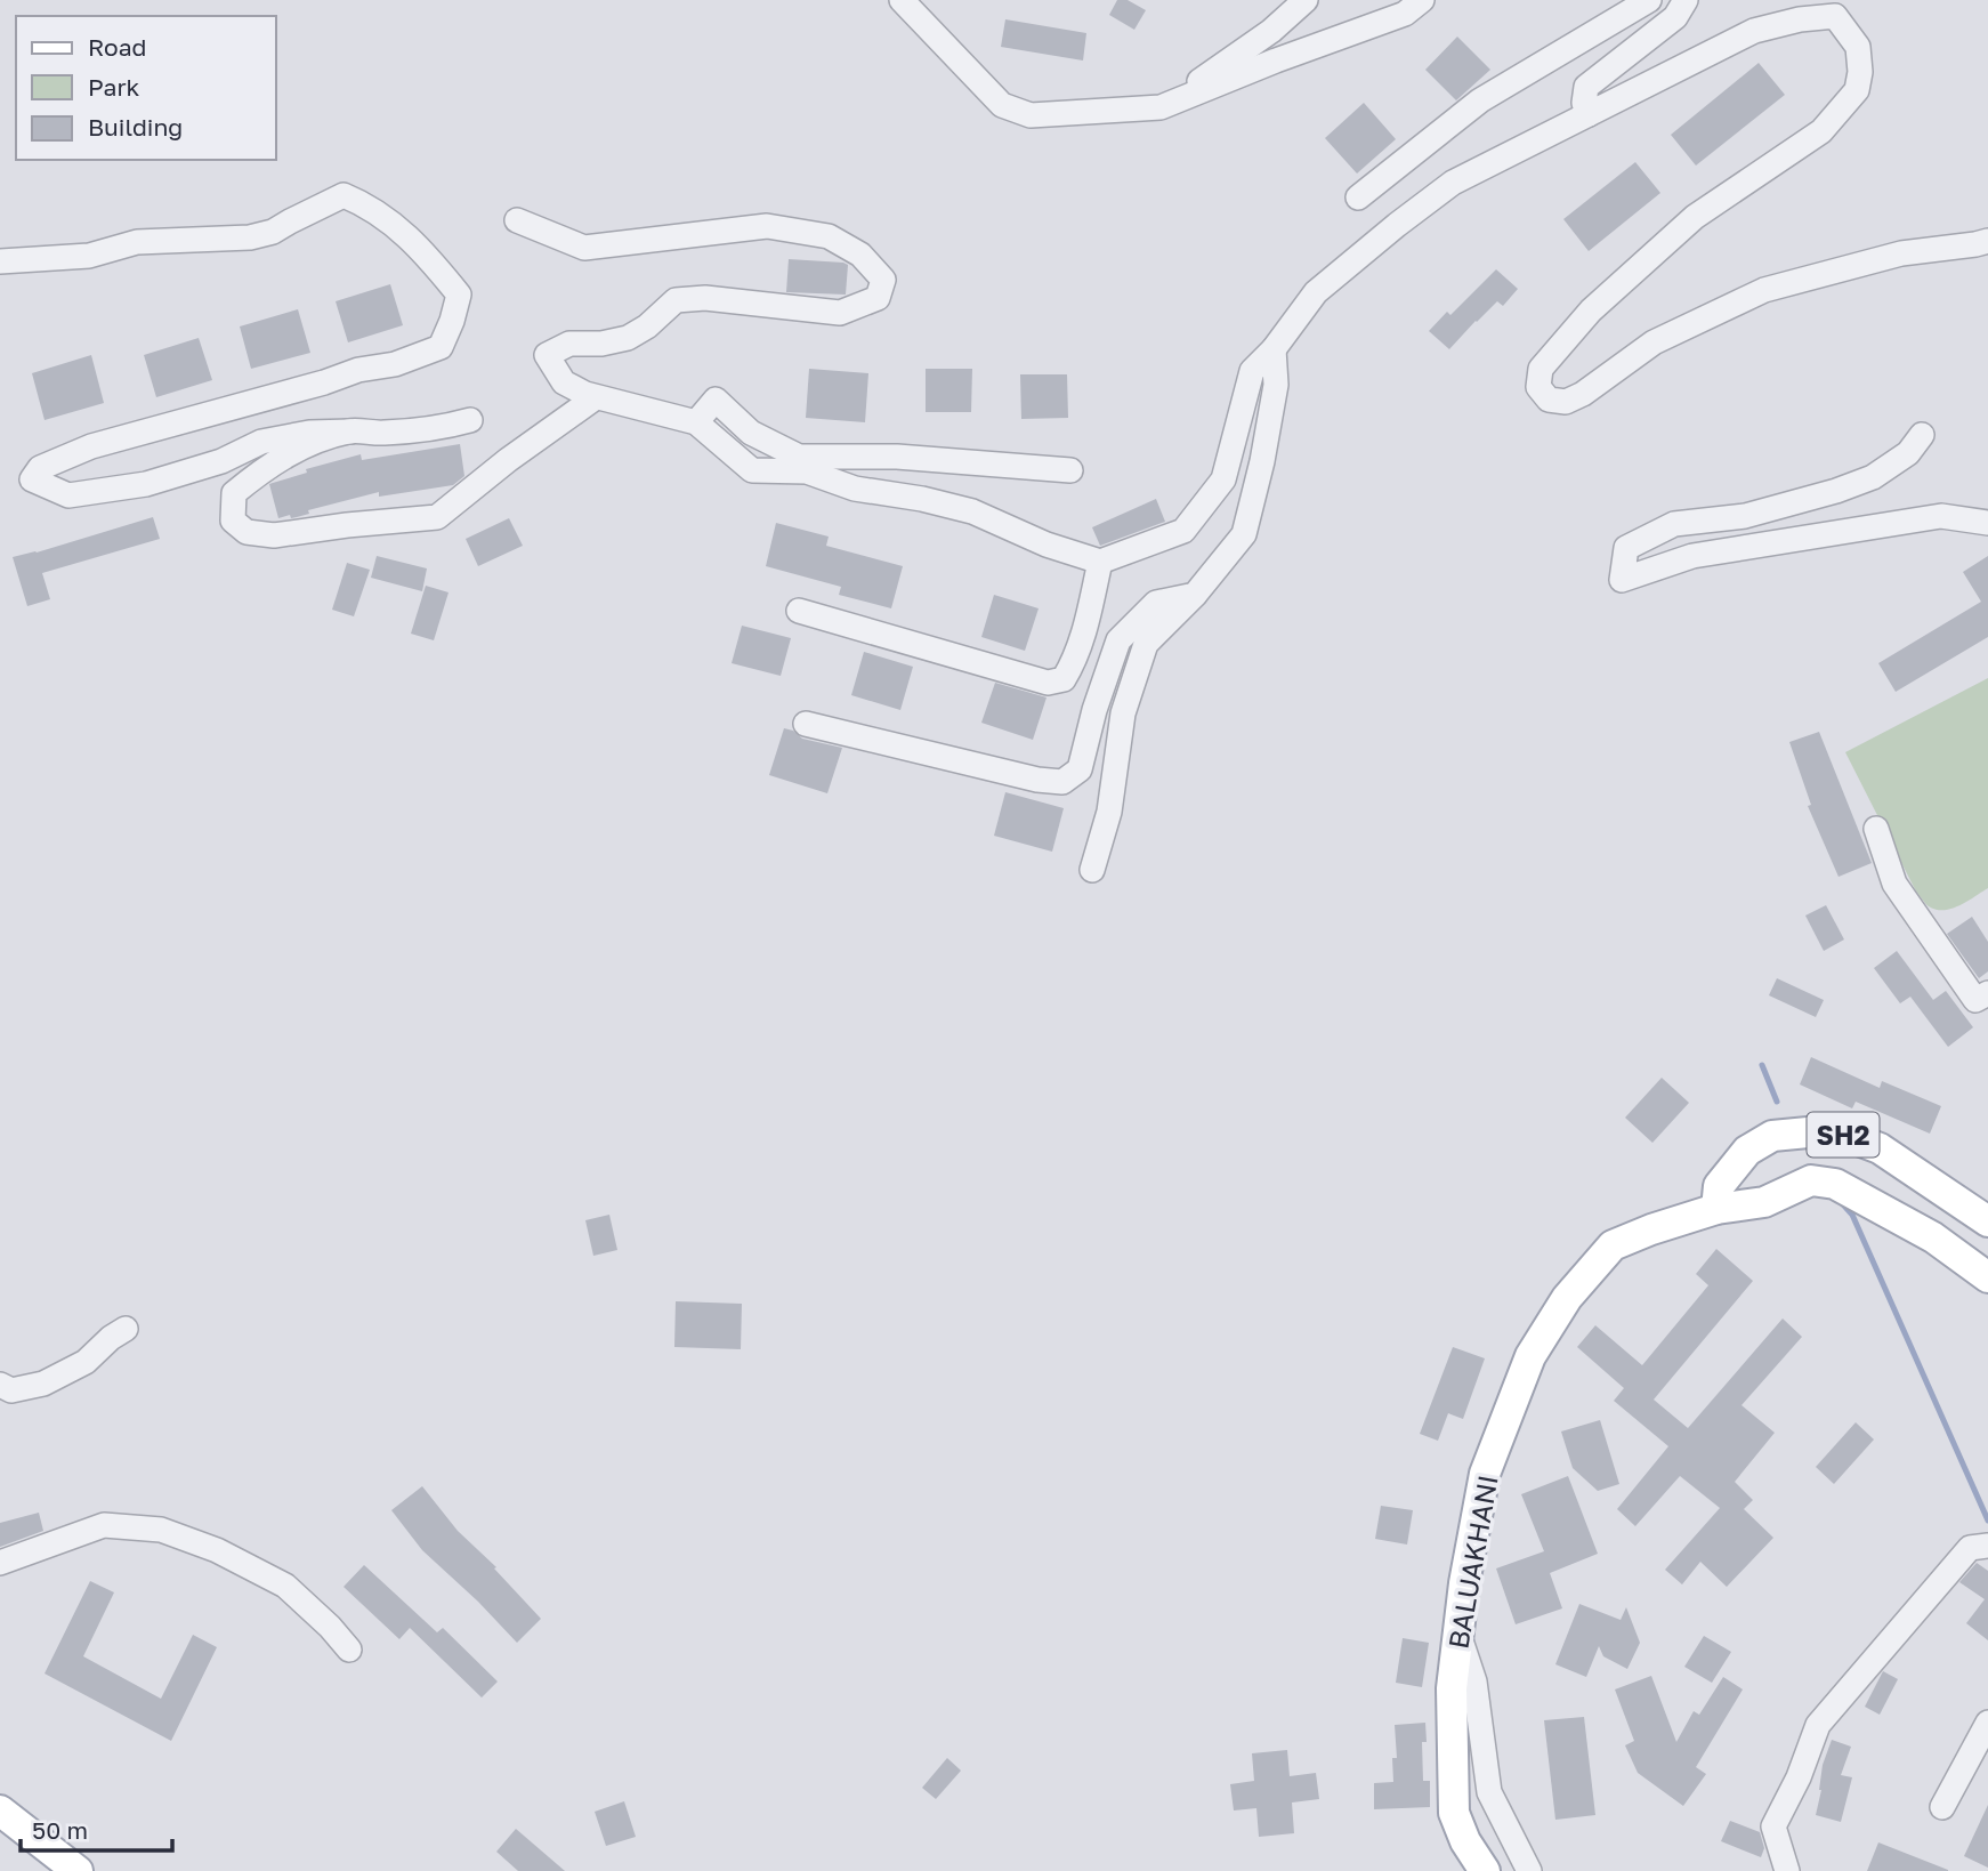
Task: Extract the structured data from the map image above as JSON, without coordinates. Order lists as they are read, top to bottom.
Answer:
{
  "streets": {
    "main road": ["SH2", "BALUAKHANI"]
  },
  "crossings": [
    ["SH2", "BALUAKHANI"]
  ],
  "legend": ["Road", "Park", "Building"],
  "scale_bar": "50 m"
}
